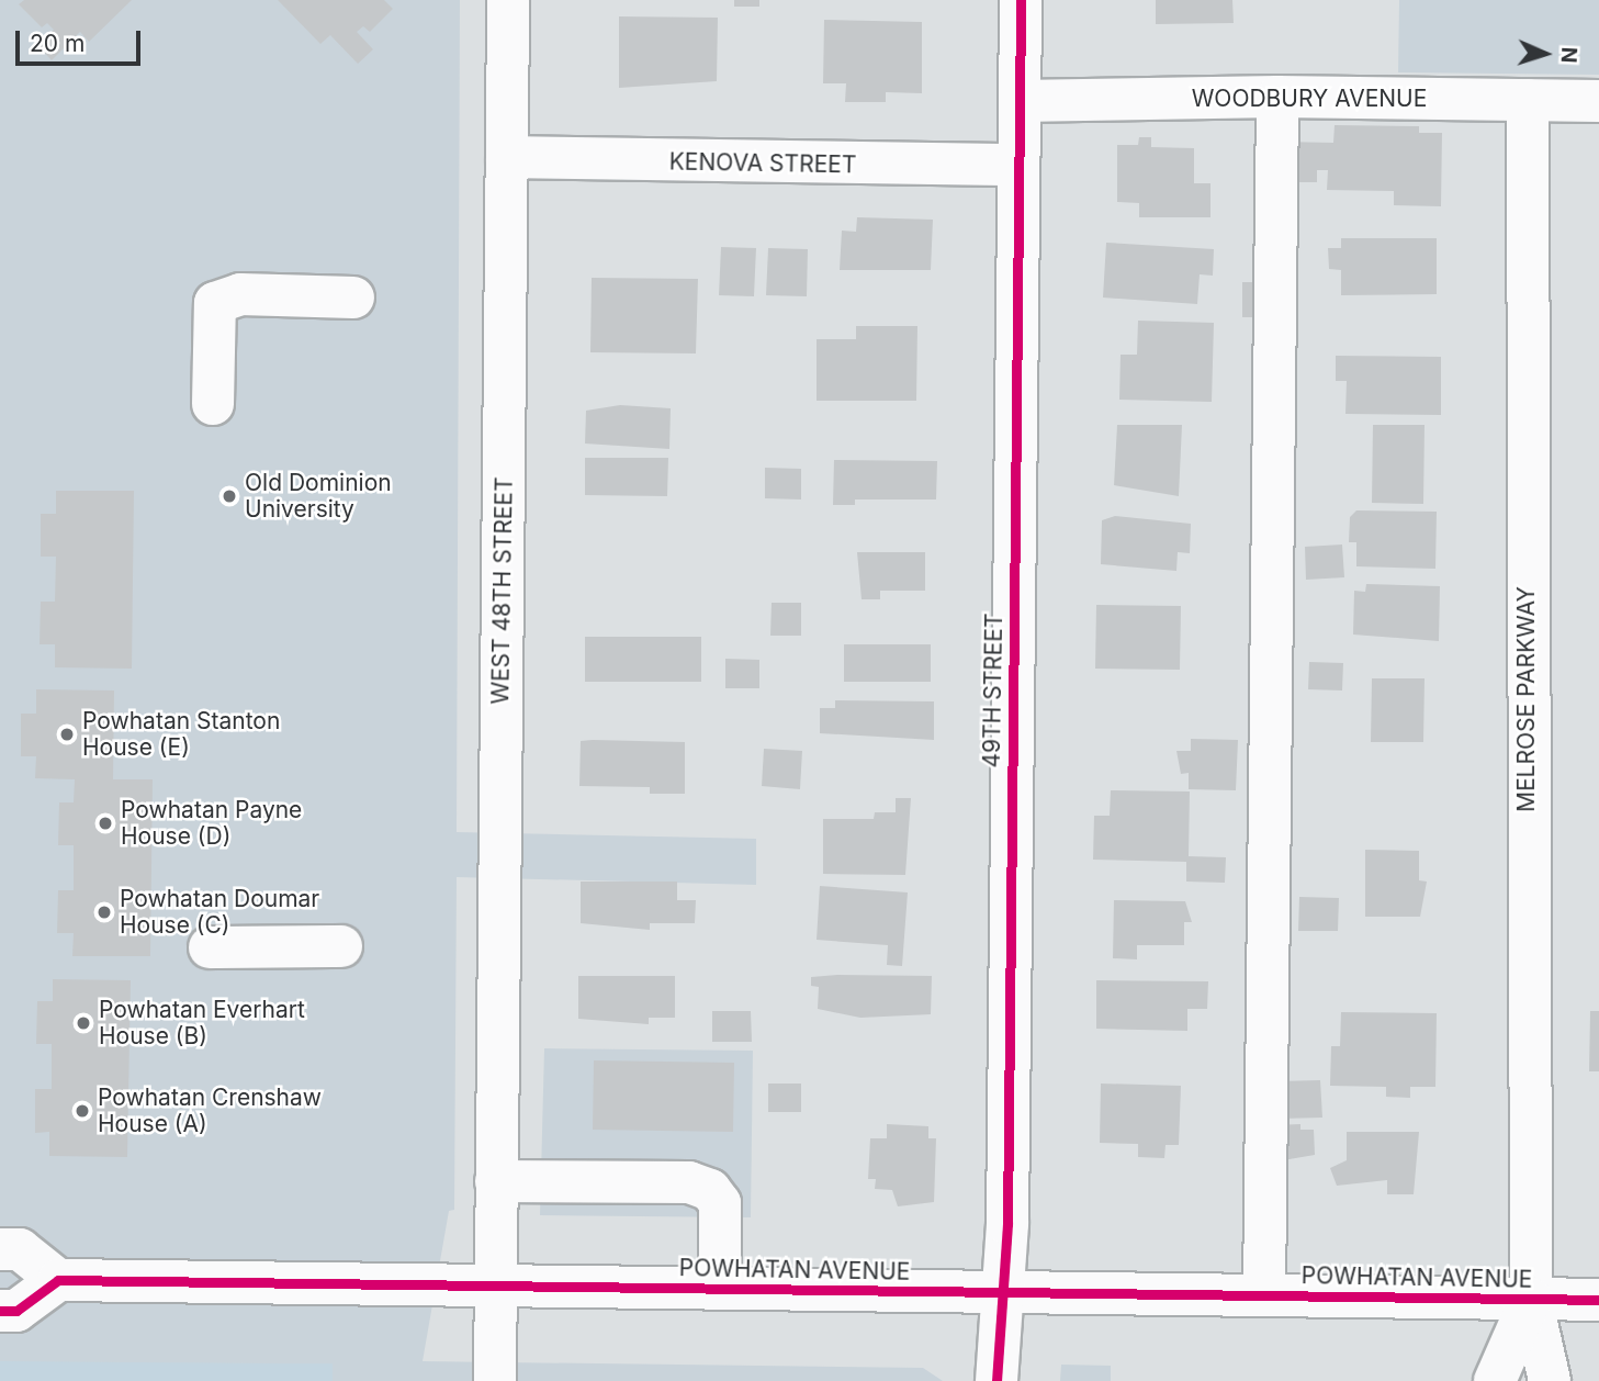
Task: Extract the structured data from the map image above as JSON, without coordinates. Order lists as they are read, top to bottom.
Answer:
{
  "streets": {
    "street": [
      "WOODBURY AVENUE",
      "KENOVA STREET",
      "WEST 48TH STREET",
      "49TH STREET",
      "MELROSE PARKWAY",
      "POWHATAN AVENUE"
    ]
  },
  "crossings": [
    ["WOODBURY AVENUE", "49TH STREET"],
    ["WOODBURY AVENUE", "MELROSE PARKWAY"],
    ["KENOVA STREET", "WEST 48TH STREET"],
    ["KENOVA STREET", "49TH STREET"],
    ["WEST 48TH STREET", "POWHATAN AVENUE"],
    ["49TH STREET", "POWHATAN AVENUE"],
    ["MELROSE PARKWAY", "POWHATAN AVENUE"]
  ],
  "places": [
    "Old Dominion University",
    "Powhatan Stanton House (E)",
    "Powhatan Payne House (D)",
    "Powhatan Doumar House (C)",
    "Powhatan Everhart House (B)",
    "Powhatan Crenshaw House (A)"
  ],
  "scale_bar": "20 m",
  "north": "right"
}
